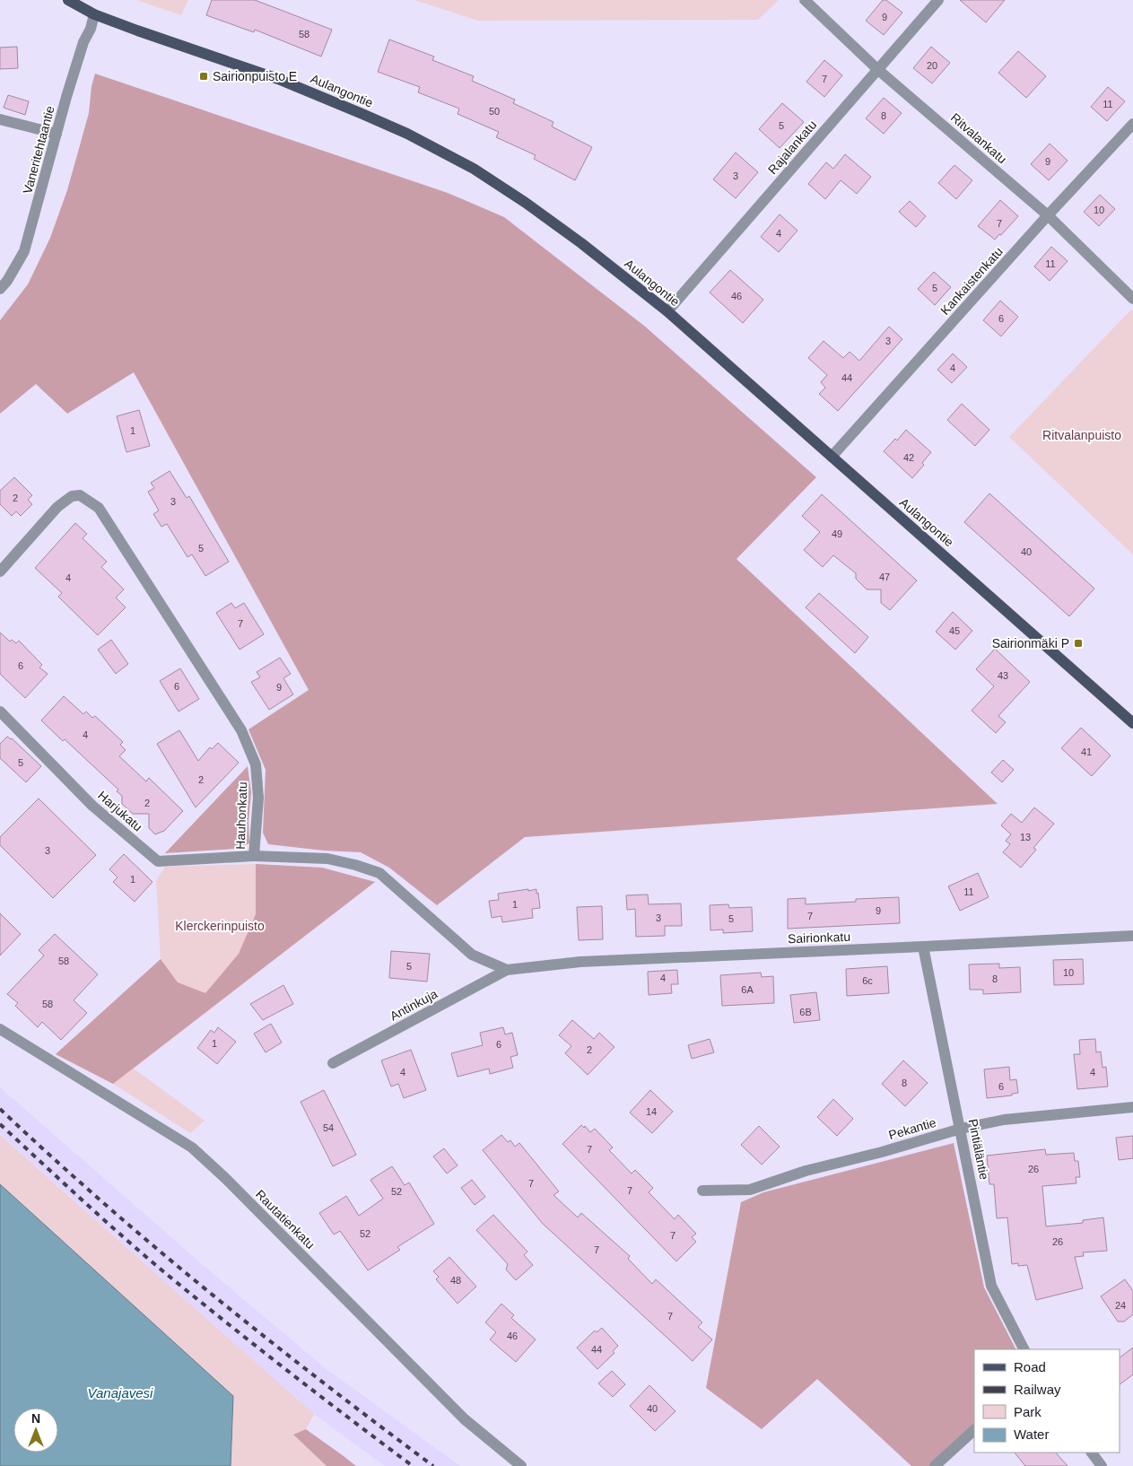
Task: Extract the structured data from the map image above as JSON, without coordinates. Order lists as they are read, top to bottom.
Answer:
{
  "streets": {
    "main road": ["Aulangontie"],
    "street": [
      "Ritvalankatu",
      "Rajalankatu",
      "Vaneritehtaantie",
      "Kankaistenkatu",
      "Harjukatu",
      "Hauhonkatu",
      "Sairionkatu",
      "Antinkuja",
      "Pekantie",
      "Pintiäläntie",
      "Rautatienkatu"
    ]
  },
  "crossings": [
    ["Aulangontie", "Rajalankatu"],
    ["Aulangontie", "Vaneritehtaantie"],
    ["Aulangontie", "Kankaistenkatu"],
    ["Ritvalankatu", "Rajalankatu"],
    ["Ritvalankatu", "Kankaistenkatu"],
    ["Harjukatu", "Hauhonkatu"],
    ["Hauhonkatu", "Sairionkatu"],
    ["Hauhonkatu", "Antinkuja"],
    ["Sairionkatu", "Antinkuja"],
    ["Sairionkatu", "Pintiäläntie"],
    ["Pekantie", "Pintiäläntie"]
  ],
  "water": ["Vanajavesi"],
  "parks": ["Ritvalanpuisto", "Klerckerinpuisto"],
  "places": {
    "transit": ["Sairionpuisto E", "Sairionmäki P"]
  },
  "house_numbers": [
    "9",
    "58",
    "20",
    "7",
    "11",
    "50",
    "8",
    "5",
    "9",
    "3",
    "10",
    "7",
    "4",
    "11",
    "5",
    "46",
    "6",
    "3",
    "4",
    "44",
    "1",
    "42",
    "2",
    "3",
    "49",
    "5",
    "40",
    "47",
    "4",
    "7",
    "45",
    "6",
    "43",
    "6",
    "9",
    "4",
    "41",
    "5",
    "2",
    "2",
    "13",
    "3",
    "1",
    "11",
    "1",
    "9",
    "7",
    "3",
    "5",
    "58",
    "5",
    "10",
    "4",
    "8",
    "6c",
    "6A",
    "58",
    "6B",
    "1",
    "6",
    "2",
    "4",
    "4",
    "8",
    "6",
    "14",
    "54",
    "7",
    "26",
    "7",
    "7",
    "52",
    "52",
    "7",
    "26",
    "7",
    "48",
    "24",
    "7",
    "46",
    "44",
    "40"
  ],
  "legend": [
    "Road",
    "Railway",
    "Park",
    "Water"
  ],
  "north": "top"
}
